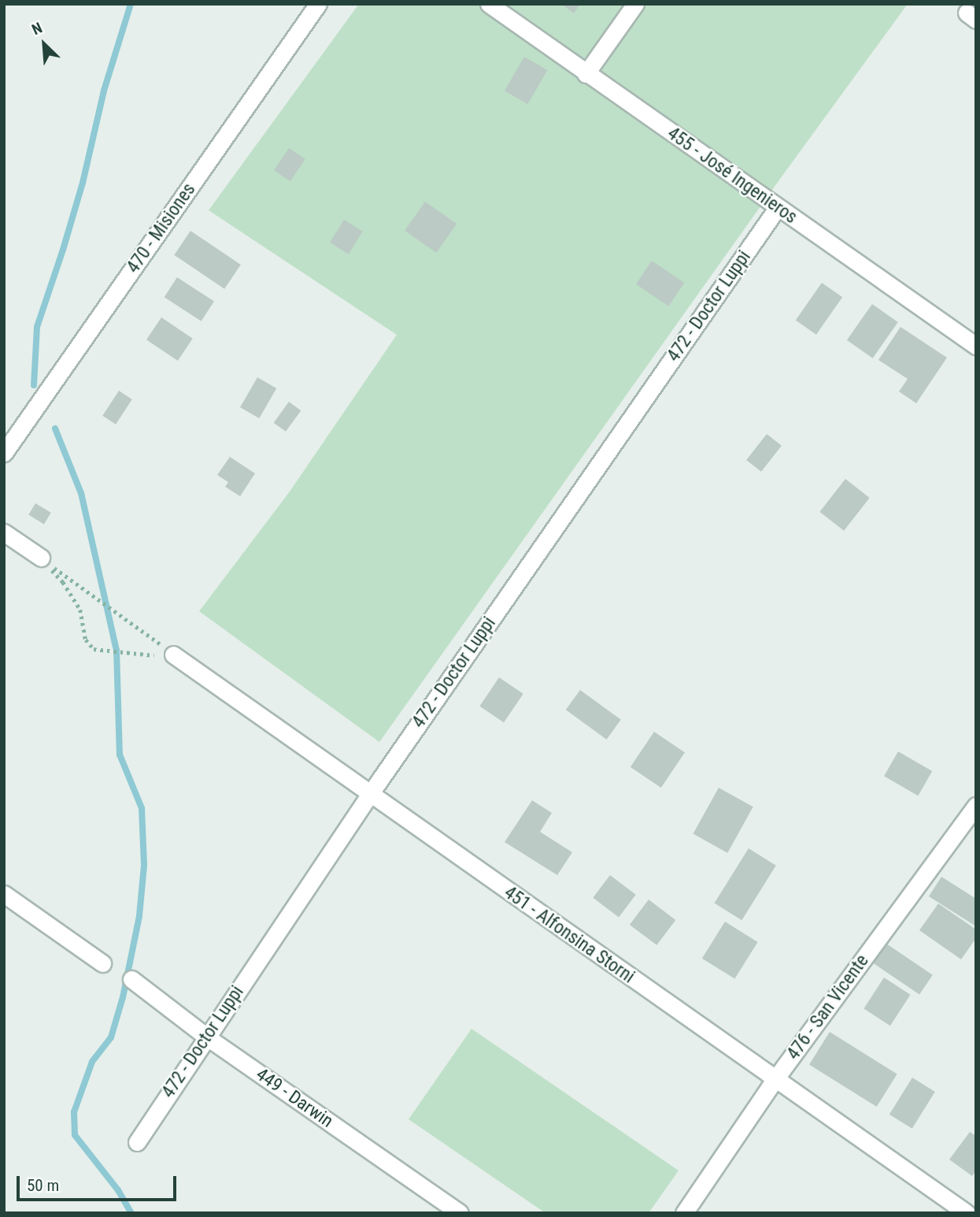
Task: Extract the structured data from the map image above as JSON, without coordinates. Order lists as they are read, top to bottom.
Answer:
{
  "streets": {
    "street": [
      "455 - José Ingenieros",
      "470 - Misiones",
      "472 - Doctor Luppi",
      "451 - Alfonsina Storni",
      "476 - San Vicente",
      "449 - Darwin"
    ]
  },
  "crossings": [
    ["455 - José Ingenieros", "472 - Doctor Luppi"],
    ["472 - Doctor Luppi", "451 - Alfonsina Storni"],
    ["472 - Doctor Luppi", "449 - Darwin"],
    ["451 - Alfonsina Storni", "476 - San Vicente"]
  ],
  "scale_bar": "50 m",
  "north": "top left"
}
